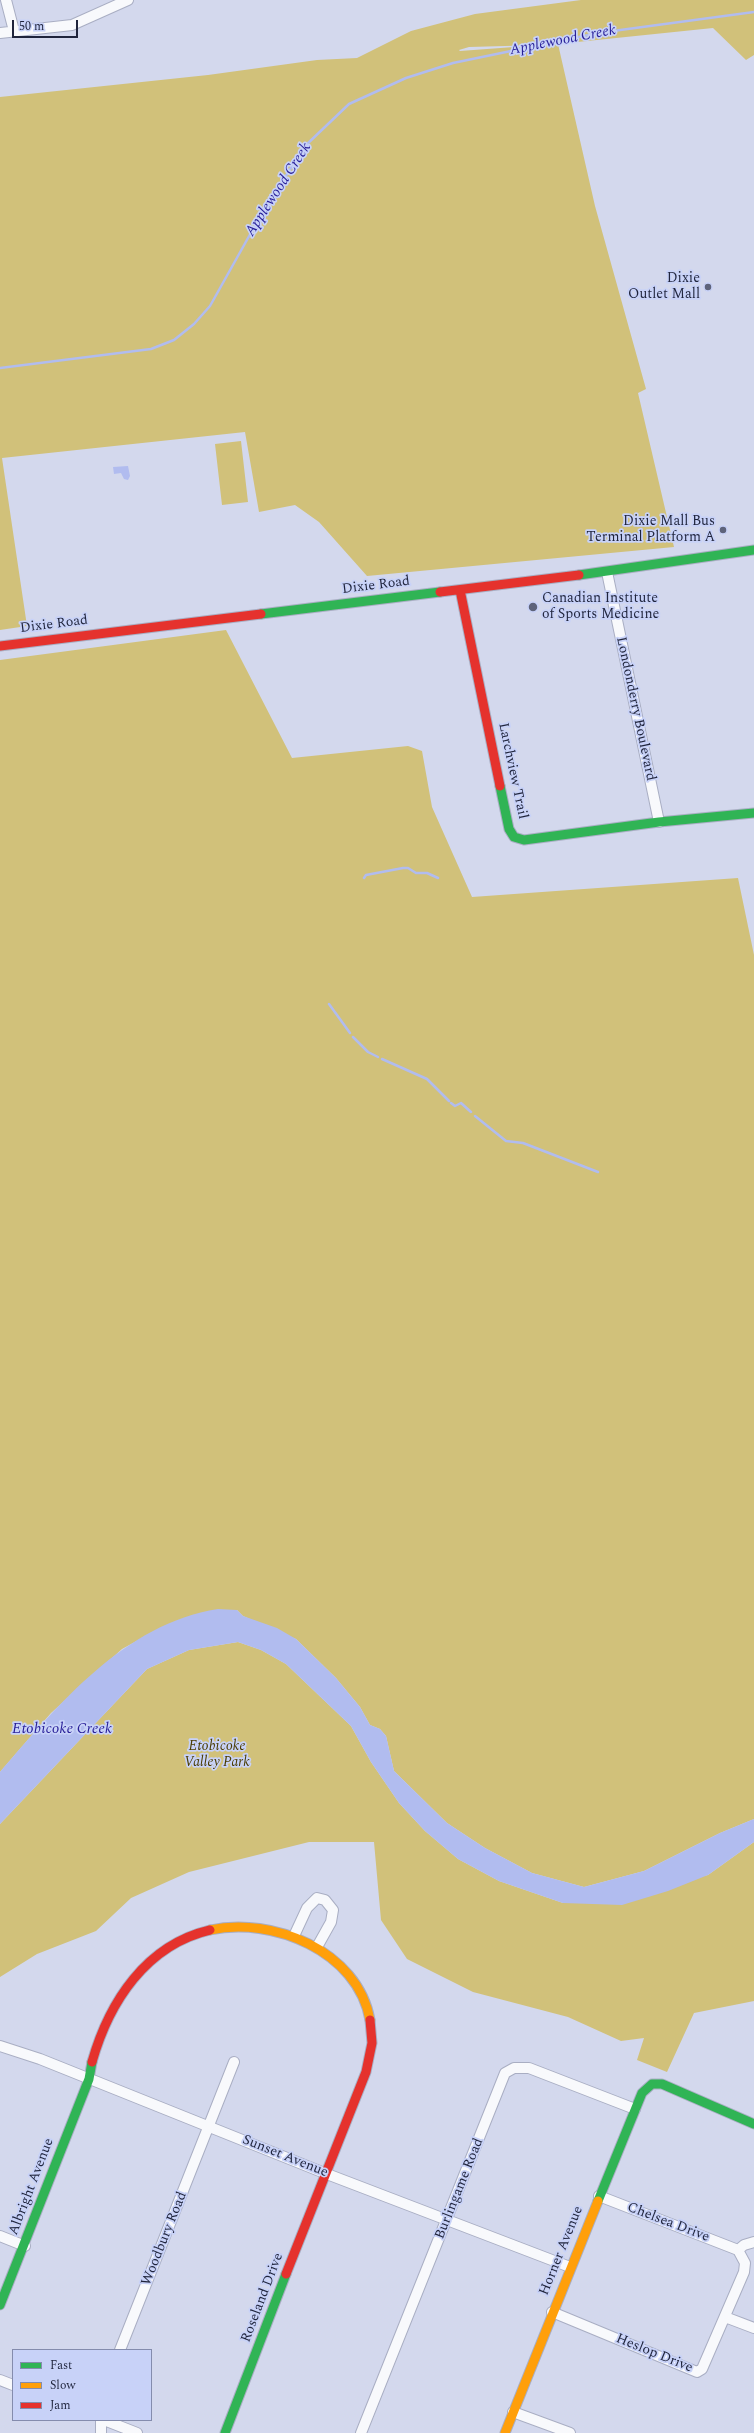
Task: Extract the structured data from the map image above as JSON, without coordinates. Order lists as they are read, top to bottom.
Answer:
{
  "streets": {
    "street": [
      "Dixie Road",
      "Londonderry Boulevard",
      "Larchview Trail",
      "Sunset Avenue",
      "Albright Avenue",
      "Burlingame Road",
      "Chelsea Drive",
      "Woodbury Road",
      "Horner Avenue",
      "Roseland Drive",
      "Heslop Drive"
    ]
  },
  "crossings": [
    ["Dixie Road", "Londonderry Boulevard"],
    ["Dixie Road", "Larchview Trail"],
    ["Londonderry Boulevard", "Larchview Trail"],
    ["Sunset Avenue", "Albright Avenue"],
    ["Sunset Avenue", "Burlingame Road"],
    ["Sunset Avenue", "Woodbury Road"],
    ["Sunset Avenue", "Horner Avenue"],
    ["Sunset Avenue", "Roseland Drive"],
    ["Albright Avenue", "Roseland Drive"],
    ["Burlingame Road", "Horner Avenue"],
    ["Chelsea Drive", "Horner Avenue"],
    ["Horner Avenue", "Heslop Drive"]
  ],
  "water": ["Applewood Creek", "Etobicoke Creek"],
  "parks": ["Etobicoke Valley Park"],
  "places": ["Dixie Outlet Mall", "Dixie Mall Bus Terminal Platform A", "Canadian Institute of Sports Medicine"],
  "legend": ["Fast", "Slow", "Jam"],
  "scale_bar": "50 m"
}
